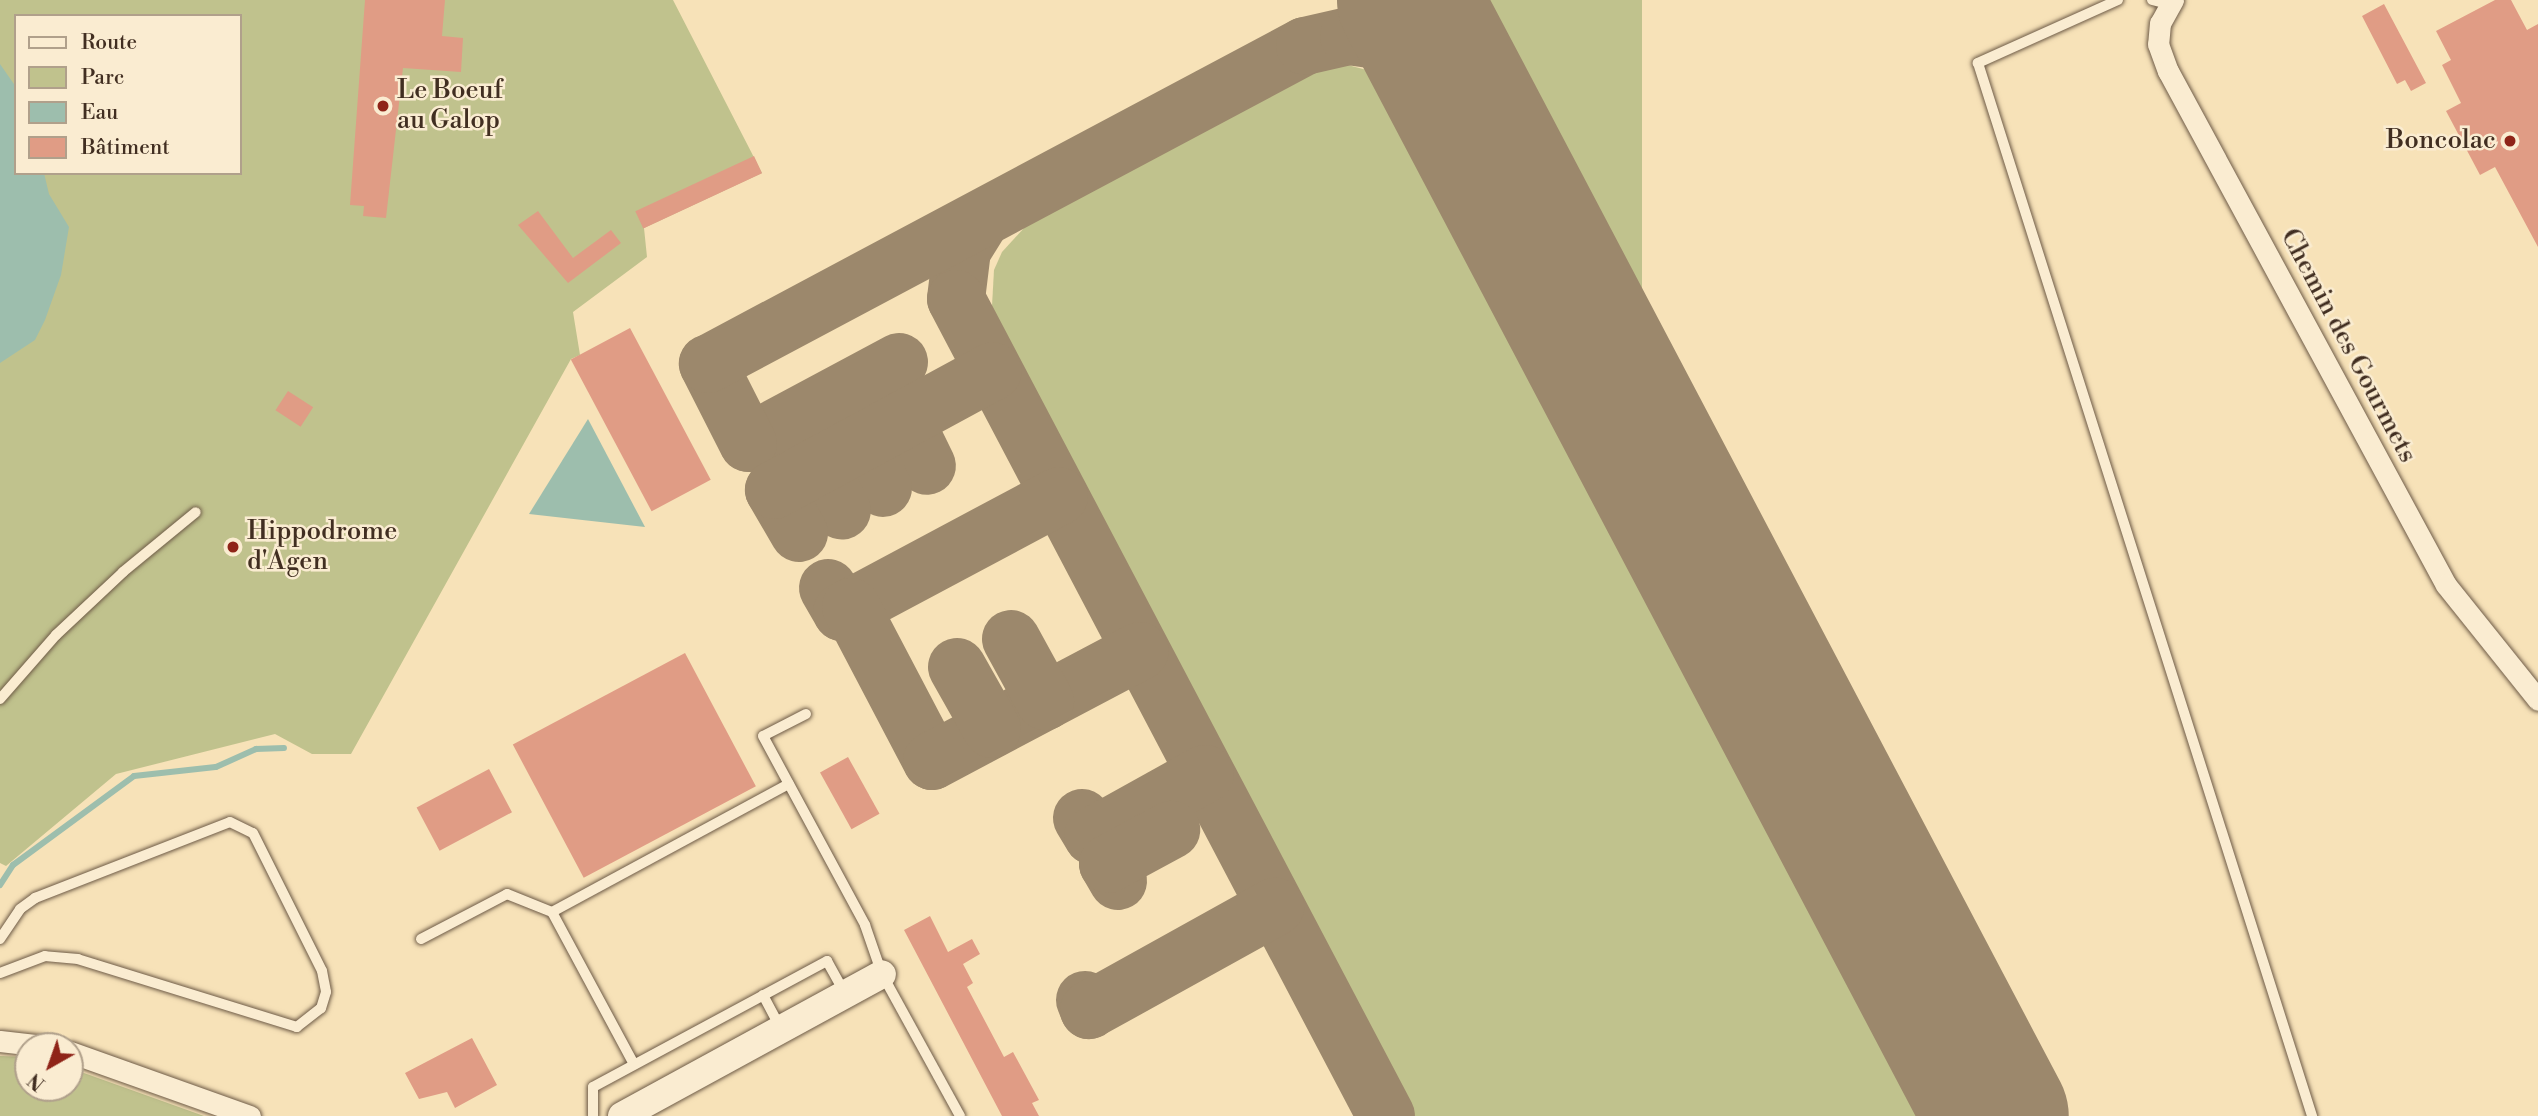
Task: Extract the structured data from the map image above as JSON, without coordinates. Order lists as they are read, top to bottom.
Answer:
{
  "streets": {
    "street": ["Chemin des Gourmets"]
  },
  "places": ["Le Boeuf au Galop", "Boncolac", "Hippodrome d'Agen"],
  "legend": [
    "Route",
    "Parc",
    "Eau",
    "Bâtiment"
  ],
  "north": "bottom left"
}
